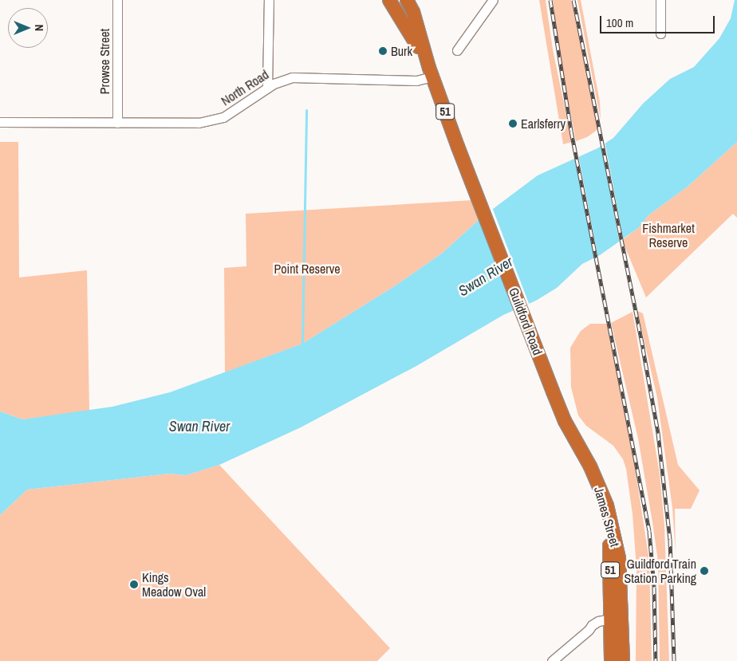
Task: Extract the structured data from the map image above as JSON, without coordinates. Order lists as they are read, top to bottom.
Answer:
{
  "streets": {
    "highway": ["51", "Guildford Road", "James Street"],
    "street": ["Prowse Street", "North Road"]
  },
  "crossings": [
    ["Prowse Street", "North Road"],
    ["North Road", "Guildford Road"],
    ["Guildford Road", "James Street"]
  ],
  "water": ["Swan River"],
  "parks": ["Fishmarket Reserve", "Point Reserve"],
  "places": [
    "Burk",
    "Earlsferry",
    "Guildford Train Station Parking",
    "Kings Meadow Oval"
  ],
  "scale_bar": "100 m",
  "north": "right"
}
